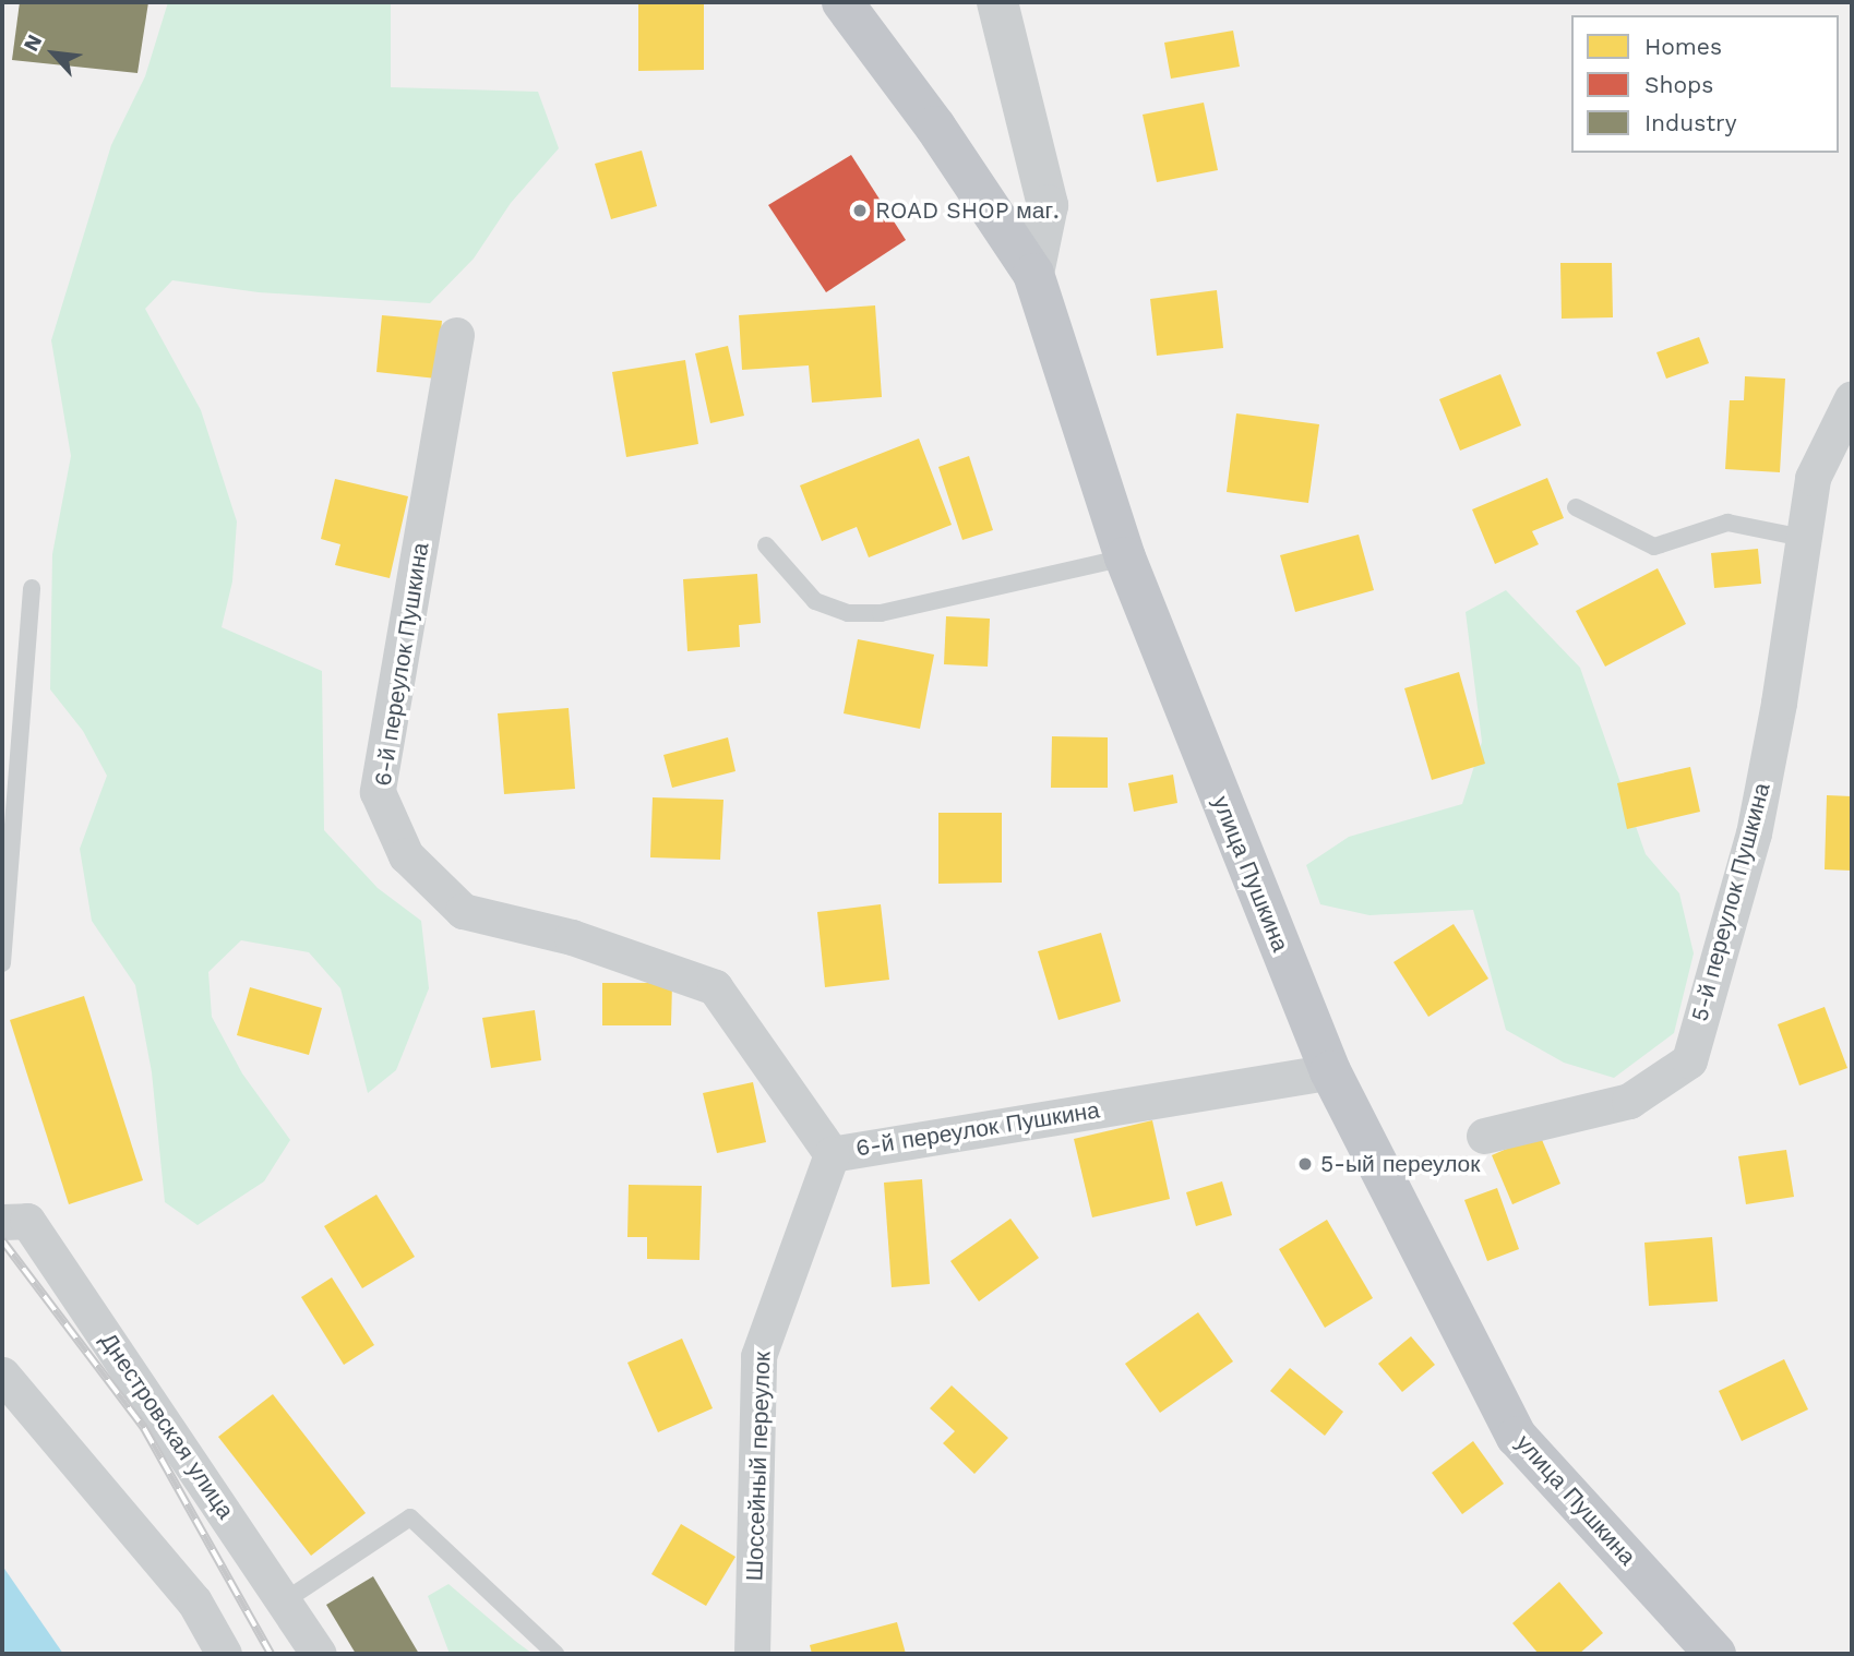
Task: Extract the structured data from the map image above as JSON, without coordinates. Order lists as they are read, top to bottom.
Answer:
{
  "streets": {
    "highway": ["улица Пушкина"],
    "street": [
      "6-й переулок Пушкина",
      "5-й переулок Пушкина",
      "Днестровская улица",
      "Шоссейный переулок"
    ]
  },
  "crossings": [
    ["6-й переулок Пушкина", "улица Пушкина"],
    ["6-й переулок Пушкина", "Шоссейный переулок"]
  ],
  "places": ["ROAD SHOP маг.", "5-ый переулок"],
  "legend": ["Homes", "Shops", "Industry"],
  "north": "top left"
}
